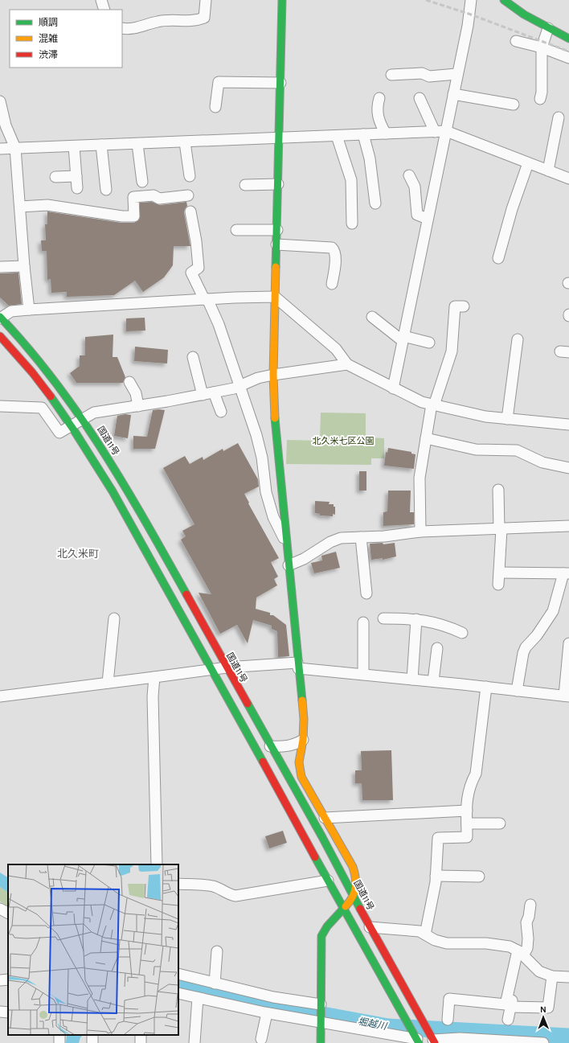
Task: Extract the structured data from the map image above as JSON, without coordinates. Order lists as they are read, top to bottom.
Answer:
{
  "streets": {
    "main road": ["国道11号"]
  },
  "districts": ["北久米町"],
  "water": ["堀越川"],
  "parks": ["北久米七区公園"],
  "legend": ["順調", "混雑", "渋滞"],
  "north": "top"
}
